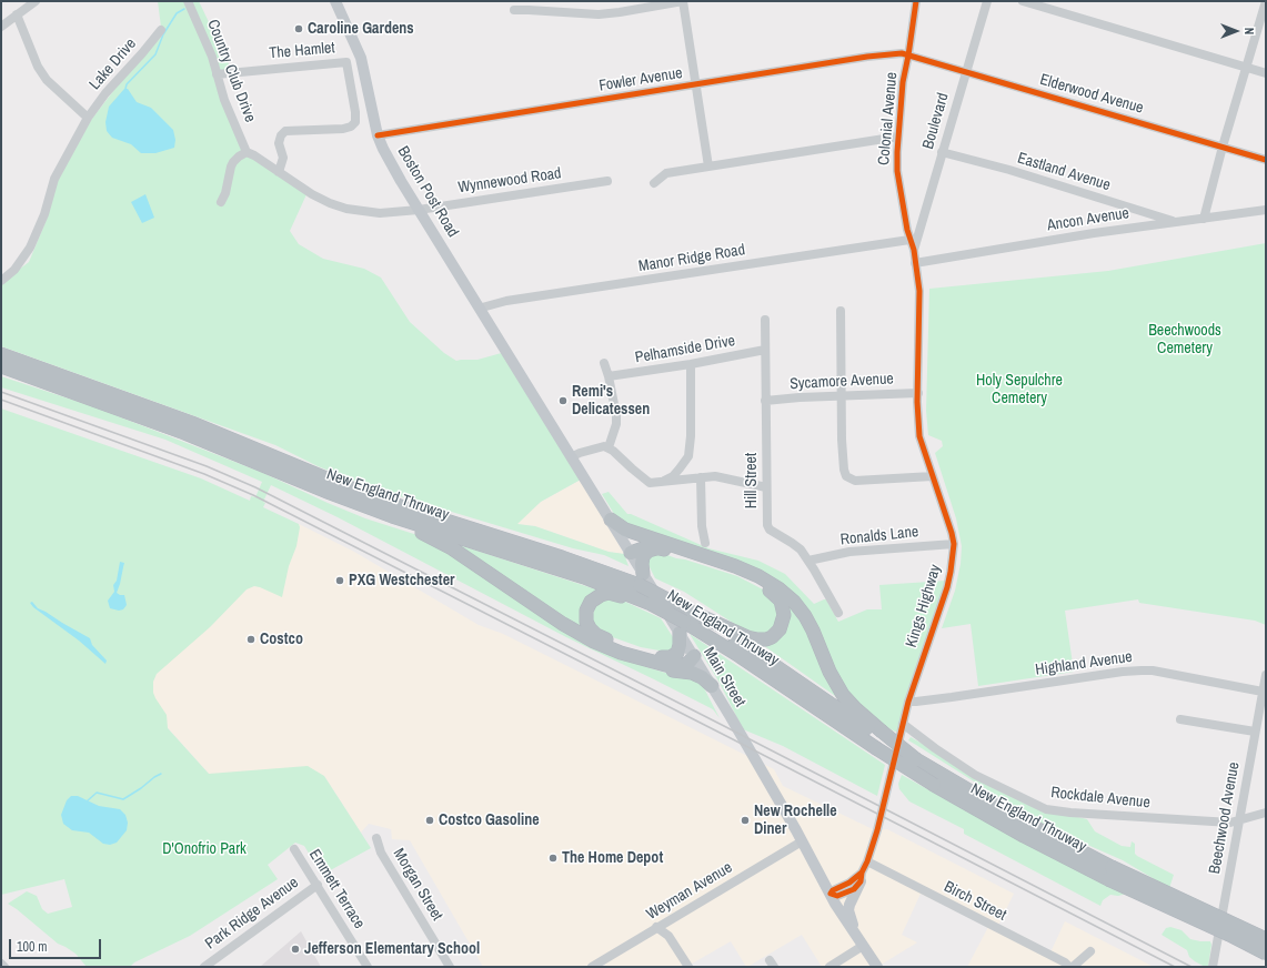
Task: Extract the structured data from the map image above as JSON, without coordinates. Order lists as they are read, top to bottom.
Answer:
{
  "streets": {
    "highway": ["New England Thruway"],
    "main road": ["Boston Post Road", "Main Street"],
    "street": [
      "The Hamlet",
      "Lake Drive",
      "Country Club Drive",
      "Fowler Avenue",
      "Elderwood Avenue",
      "Colonial Avenue",
      "Boulevard",
      "Eastland Avenue",
      "Wynnewood Road",
      "Ancon Avenue",
      "Manor Ridge Road",
      "Pelhamside Drive",
      "Sycamore Avenue",
      "Hill Street",
      "Ronalds Lane",
      "Kings Highway",
      "Highland Avenue",
      "Rockdale Avenue",
      "Beechwood Avenue",
      "Morgan Street",
      "Emmett Terrace",
      "Weyman Avenue",
      "Birch Street",
      "Park Ridge Avenue"
    ]
  },
  "crossings": [
    ["The Hamlet", "Country Club Drive"],
    ["The Hamlet", "Wynnewood Road"],
    ["Country Club Drive", "Wynnewood Road"],
    ["Fowler Avenue", "Elderwood Avenue"],
    ["Fowler Avenue", "Colonial Avenue"],
    ["Fowler Avenue", "Boston Post Road"],
    ["Elderwood Avenue", "Colonial Avenue"],
    ["Elderwood Avenue", "Boulevard"],
    ["Colonial Avenue", "Boulevard"],
    ["Colonial Avenue", "Ancon Avenue"],
    ["Colonial Avenue", "Manor Ridge Road"],
    ["Colonial Avenue", "Kings Highway"],
    ["Boulevard", "Eastland Avenue"],
    ["Eastland Avenue", "Ancon Avenue"],
    ["Wynnewood Road", "Boston Post Road"],
    ["Boston Post Road", "Manor Ridge Road"],
    ["Boston Post Road", "Main Street"],
    ["Pelhamside Drive", "Hill Street"],
    ["Sycamore Avenue", "Hill Street"],
    ["Sycamore Avenue", "Kings Highway"],
    ["Hill Street", "Ronalds Lane"],
    ["New England Thruway", "Main Street"],
    ["Ronalds Lane", "Kings Highway"],
    ["Kings Highway", "Highland Avenue"],
    ["Kings Highway", "Main Street"],
    ["Kings Highway", "Rockdale Avenue"],
    ["Kings Highway", "Birch Street"],
    ["Highland Avenue", "Beechwood Avenue"],
    ["Main Street", "Weyman Avenue"],
    ["Rockdale Avenue", "Beechwood Avenue"],
    ["Emmett Terrace", "Park Ridge Avenue"]
  ],
  "parks": ["Beechwoods Cemetery", "Holy Sepulchre Cemetery", "D'Onofrio Park"],
  "places": [
    "Caroline Gardens",
    "Remi's Delicatessen",
    "PXG Westchester",
    "Costco",
    "Costco Gasoline",
    "New Rochelle Diner",
    "The Home Depot",
    "Jefferson Elementary School"
  ],
  "scale_bar": "100 m",
  "north": "right"
}
